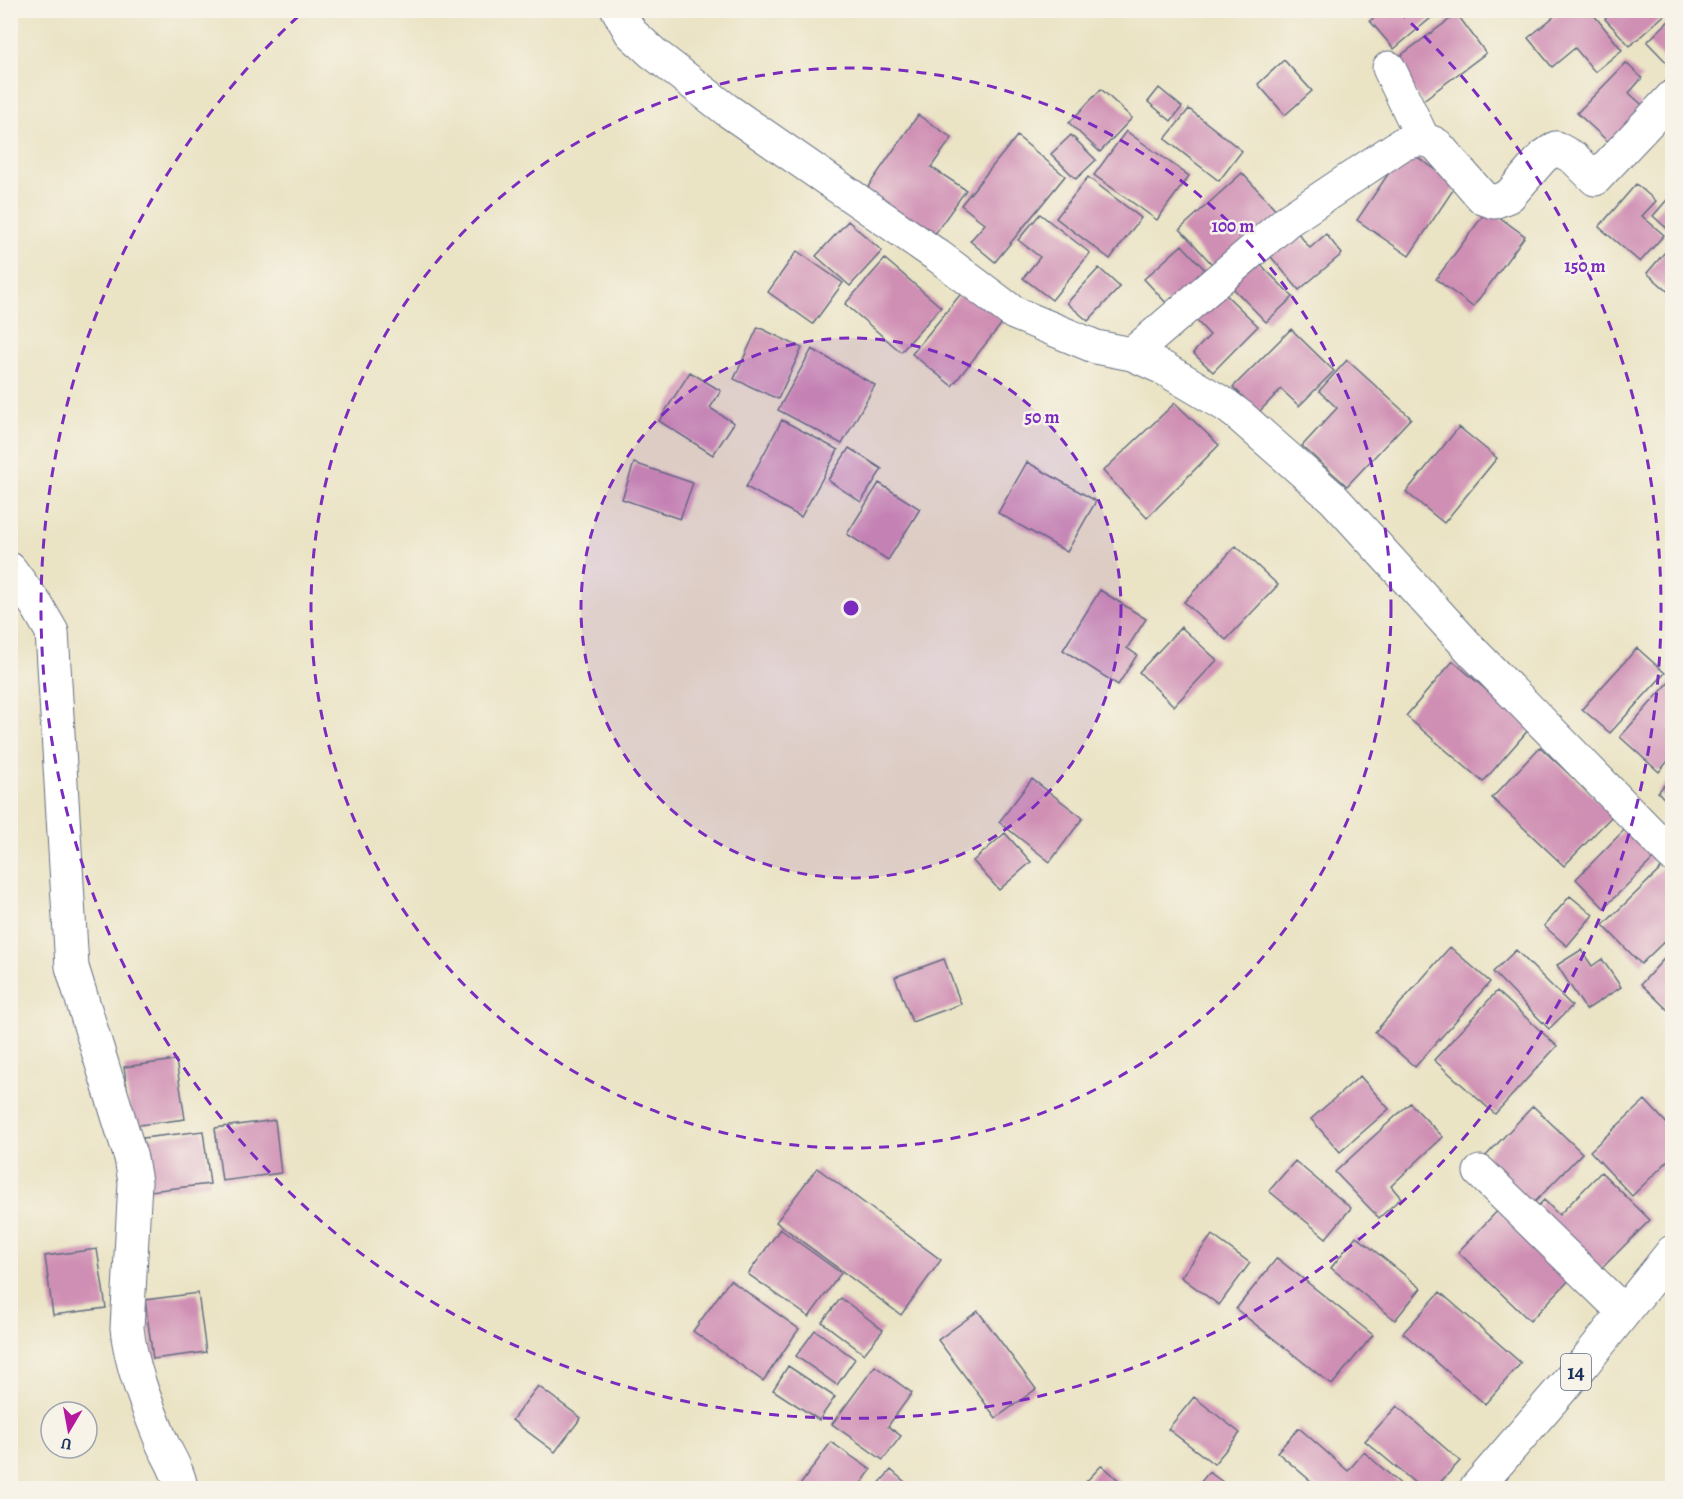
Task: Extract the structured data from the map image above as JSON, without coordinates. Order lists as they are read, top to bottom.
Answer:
{
  "streets": {
    "main road": ["14"]
  },
  "north": "bottom",
  "rings": ["100 m", "150 m", "50 m"]
}
